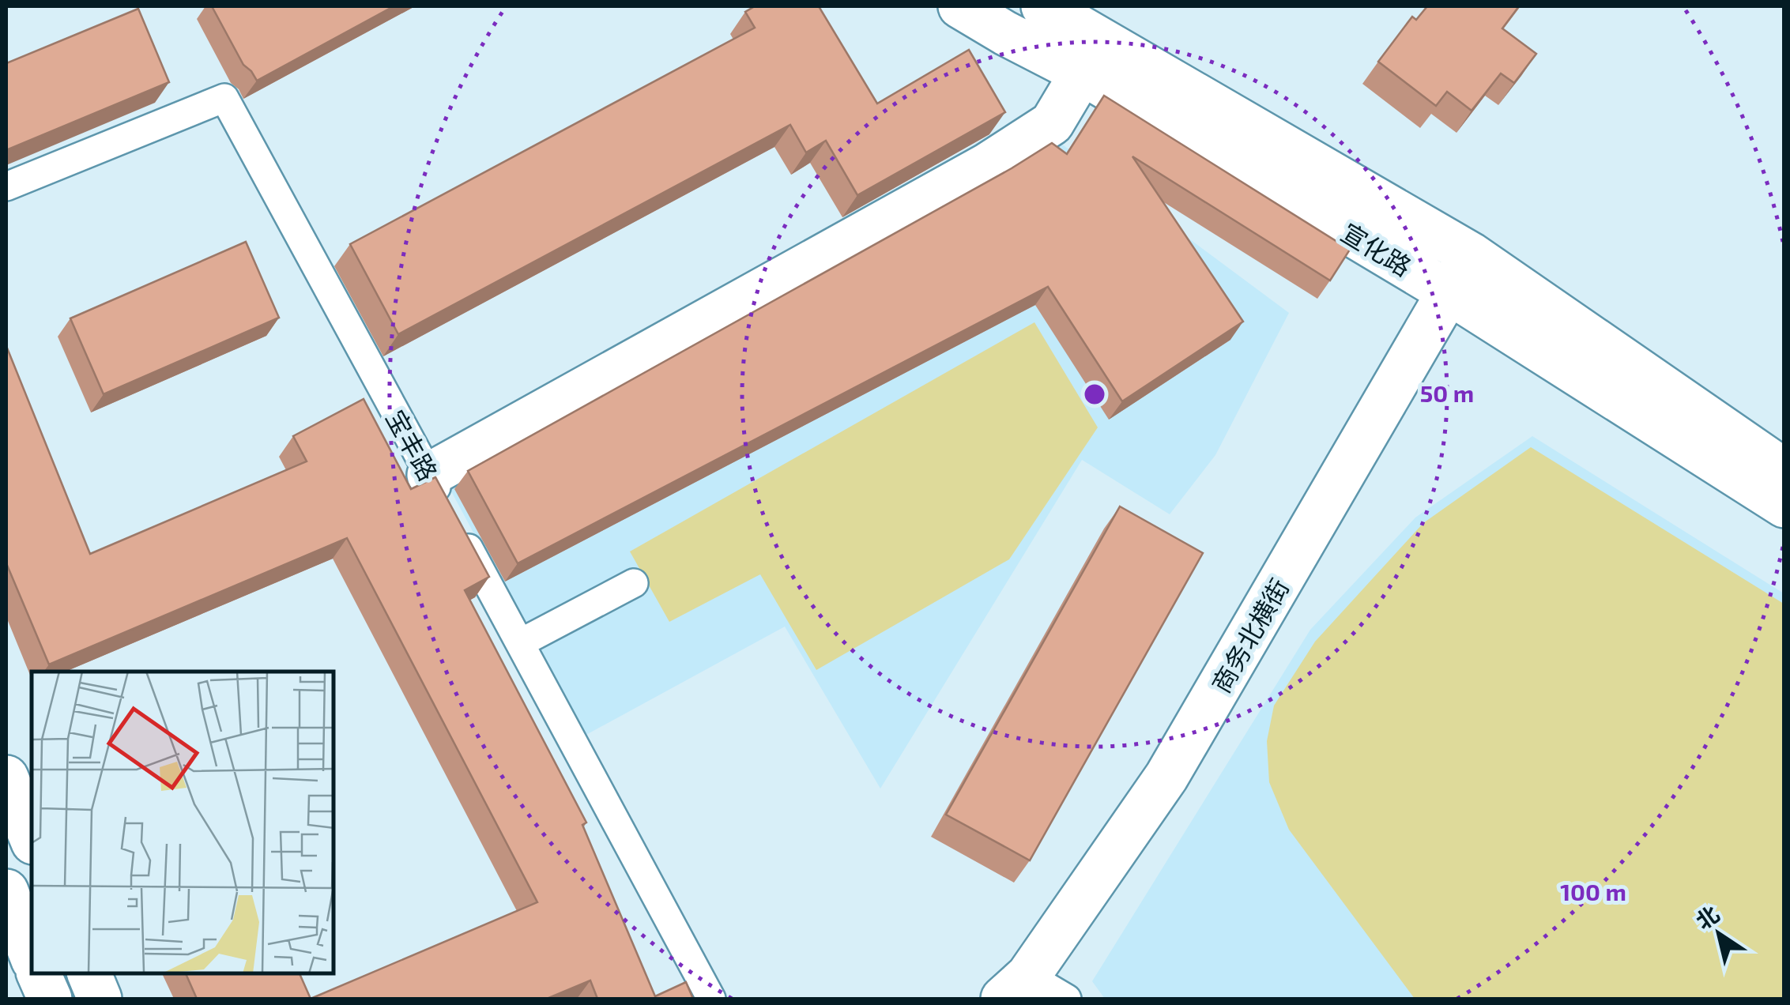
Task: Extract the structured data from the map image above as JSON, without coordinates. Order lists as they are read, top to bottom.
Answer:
{
  "streets": {
    "main road": ["宣化路", "商务北横街"],
    "lane": ["宝丰路"]
  },
  "crossings": [
    ["宣化路", "商务北横街"]
  ],
  "north": "top left",
  "rings": ["50 m", "100 m"]
}
